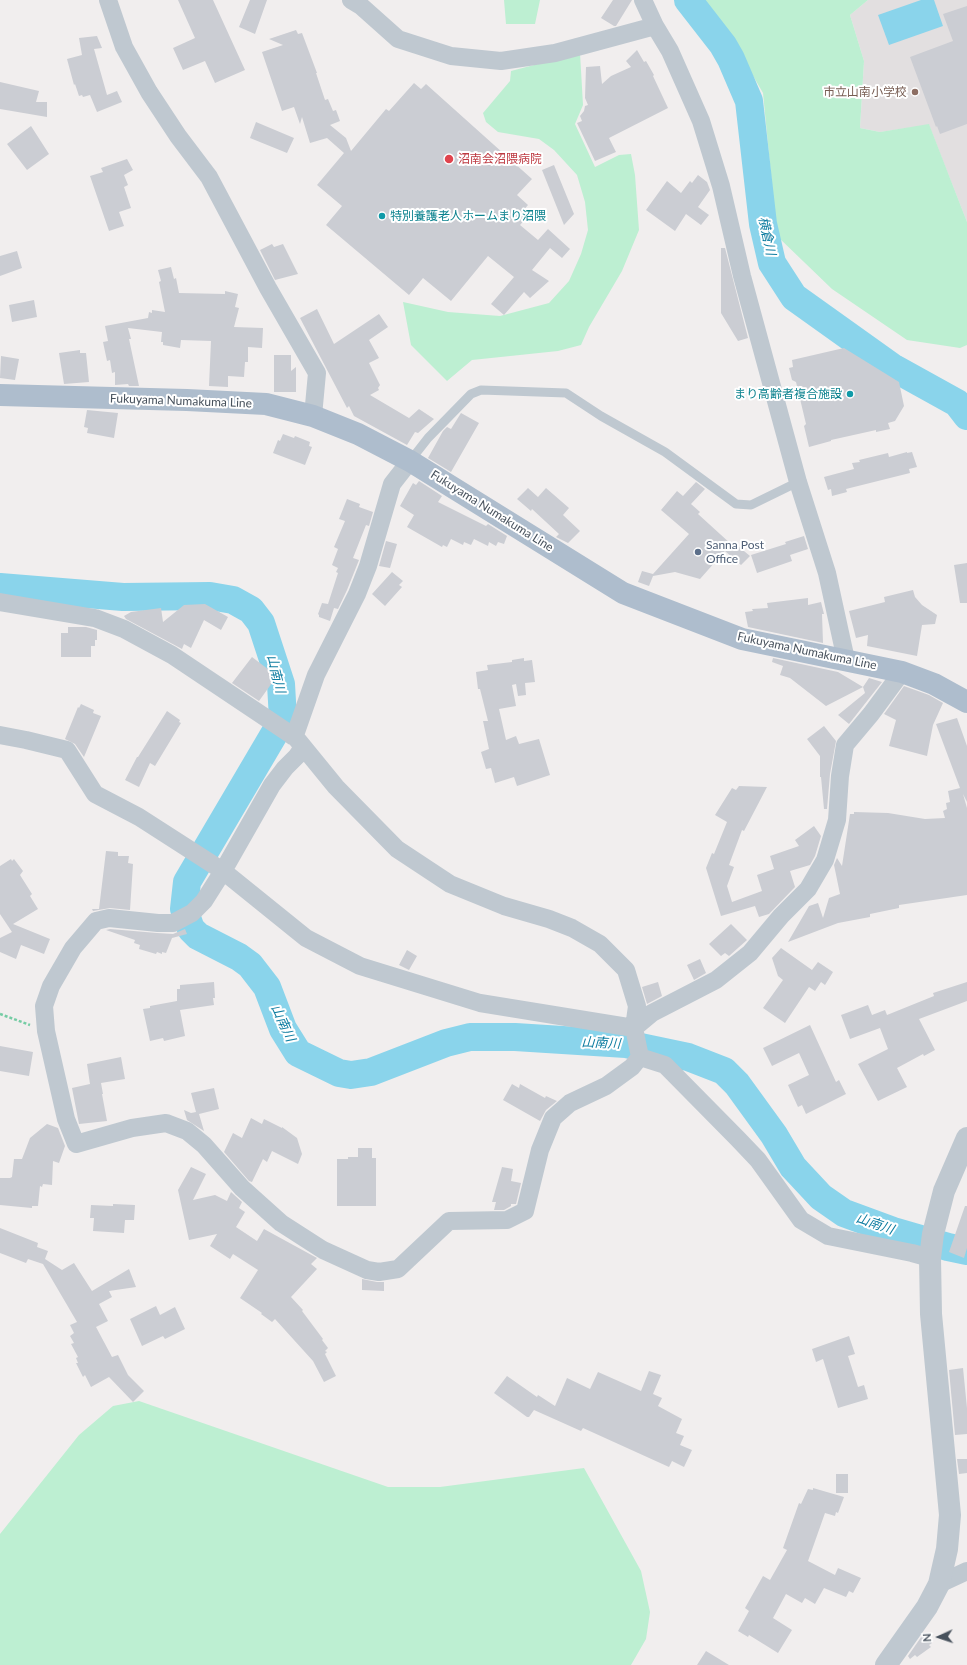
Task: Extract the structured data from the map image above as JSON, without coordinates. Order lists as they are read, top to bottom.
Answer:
{
  "streets": {
    "main road": ["Fukuyama Numakuma Line"]
  },
  "water": ["横倉川", "山南川"],
  "places": [
    "市立山南小学校",
    "沼南会沼隈病院",
    "特別養護老人ホームまり沼隈",
    "まり高齢者複合施設",
    "Sanna Post Office"
  ],
  "north": "left"
}
